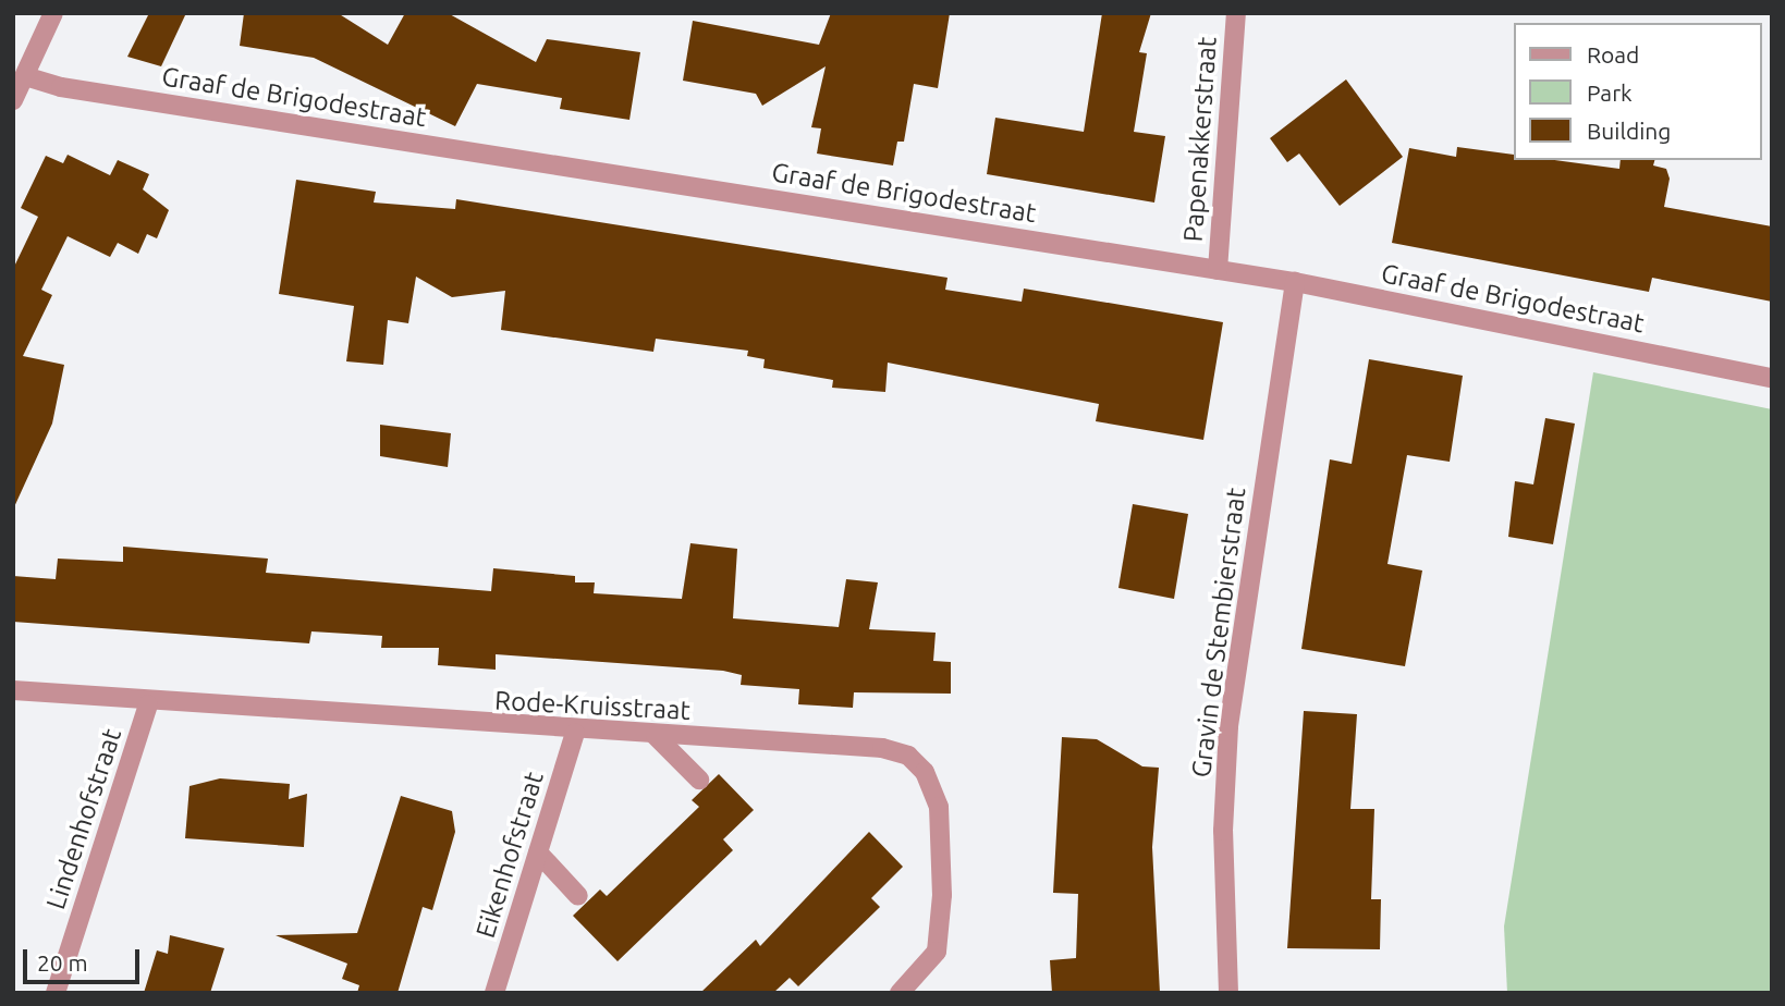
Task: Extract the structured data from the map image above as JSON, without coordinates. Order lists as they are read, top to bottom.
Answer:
{
  "streets": {
    "street": [
      "Graaf de Brigodestraat",
      "Papenakkerstraat",
      "Gravin de Stembierstraat",
      "Rode-Kruisstraat",
      "Lindenhofstraat",
      "Eikenhofstraat"
    ]
  },
  "crossings": [
    ["Graaf de Brigodestraat", "Papenakkerstraat"],
    ["Graaf de Brigodestraat", "Gravin de Stembierstraat"],
    ["Rode-Kruisstraat", "Lindenhofstraat"],
    ["Rode-Kruisstraat", "Eikenhofstraat"]
  ],
  "legend": ["Road", "Park", "Building"],
  "scale_bar": "20 m"
}
